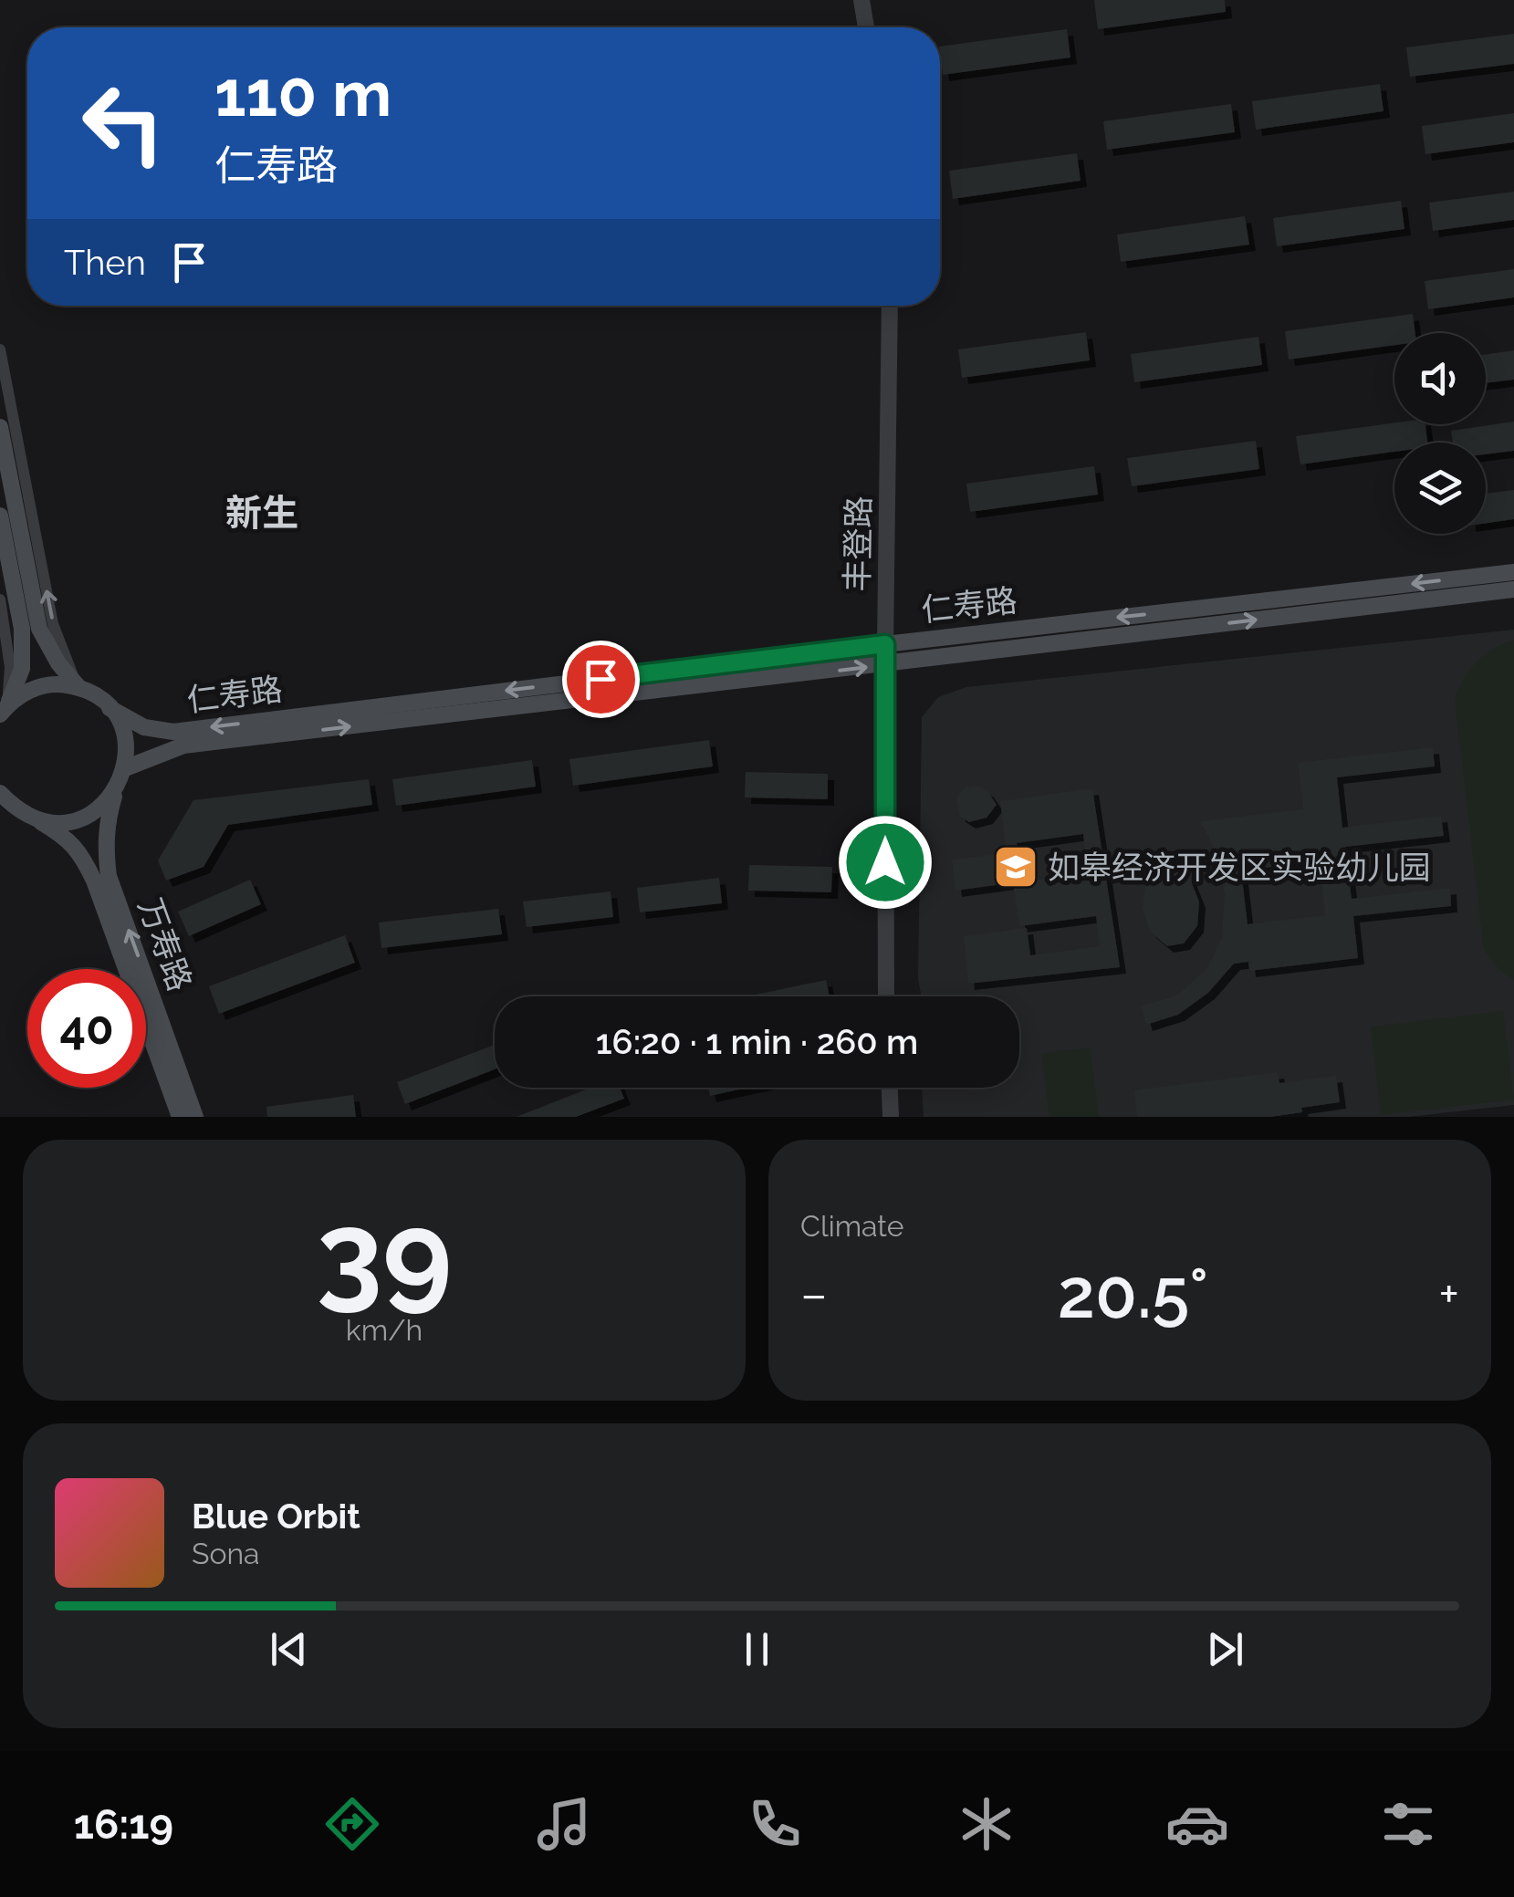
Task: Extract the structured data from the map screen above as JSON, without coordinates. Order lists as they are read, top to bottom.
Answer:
{
  "streets": {
    "main road": ["仁寿路", "万寿路"],
    "street": ["丰登路"]
  },
  "crossings": [
    ["丰登路", "仁寿路"],
    ["仁寿路", "万寿路"]
  ],
  "districts": ["新生"],
  "places": {
    "school or university": ["如皋经济开发区实验幼儿园"]
  },
  "page": {
    "turn": ["110 m", "仁寿路"],
    "then": "Then",
    "limit": "40",
    "trip": "16:20 · 1 min · 260 m",
    "tile": [
      ["39", "km/h"],
      "Climate"
    ],
    "heat": ["−", "20.5°", "+"],
    "song": ["Blue Orbit", "Sona"],
    "tabs": "16:19"
  }
}
